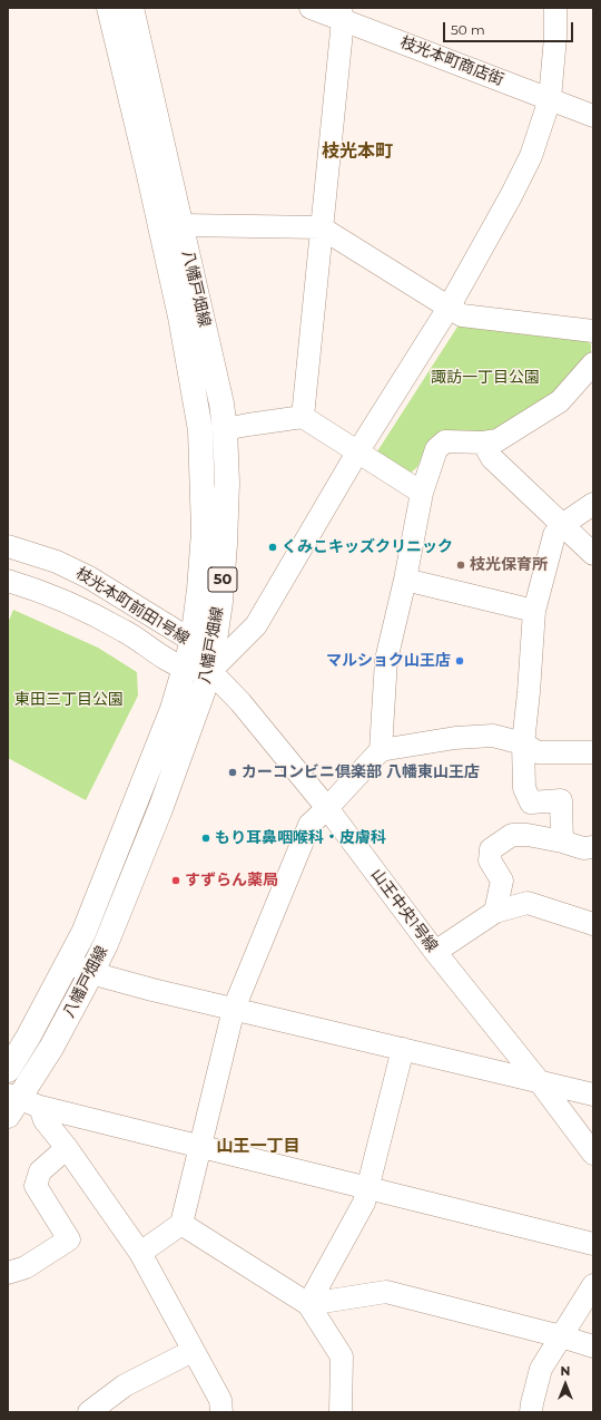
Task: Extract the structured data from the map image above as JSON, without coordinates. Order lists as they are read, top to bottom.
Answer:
{
  "streets": {
    "main road": ["八幡戸畑線", "50"],
    "street": ["枝光本町商店街", "枝光本町前田1号線", "山王中央1号線"]
  },
  "crossings": [
    ["八幡戸畑線", "枝光本町前田1号線"],
    ["八幡戸畑線", "山王中央1号線"],
    ["枝光本町前田1号線", "山王中央1号線"]
  ],
  "districts": ["枝光本町", "山王一丁目"],
  "parks": ["諏訪一丁目公園", "東田三丁目公園"],
  "places": [
    "くみこキッズクリニック",
    "枝光保育所",
    "マルショク山王店",
    "カーコンビニ倶楽部 八幡東山王店",
    "もり耳鼻咽喉科・皮膚科",
    "すずらん薬局"
  ],
  "scale_bar": "50 m",
  "north": "top"
}
